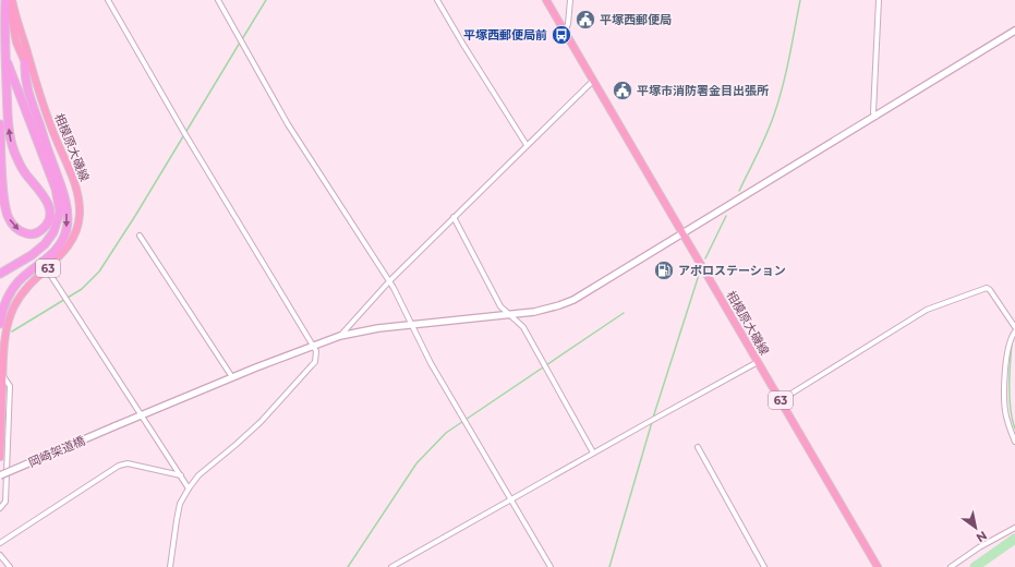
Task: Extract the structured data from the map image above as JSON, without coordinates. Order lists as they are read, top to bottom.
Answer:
{
  "streets": {
    "main road": ["相模原大磯線", "63"],
    "street": ["岡崎架道橋"]
  },
  "crossings": [
    ["相模原大磯線", "63"],
    ["相模原大磯線", "岡崎架道橋"]
  ],
  "places": {
    "public building": ["平塚西郵便局", "平塚市消防署金目出張所"],
    "bus stop": ["平塚西郵便局前"],
    "fuel station": ["アポロステーション"]
  },
  "north": "bottom right"
}
